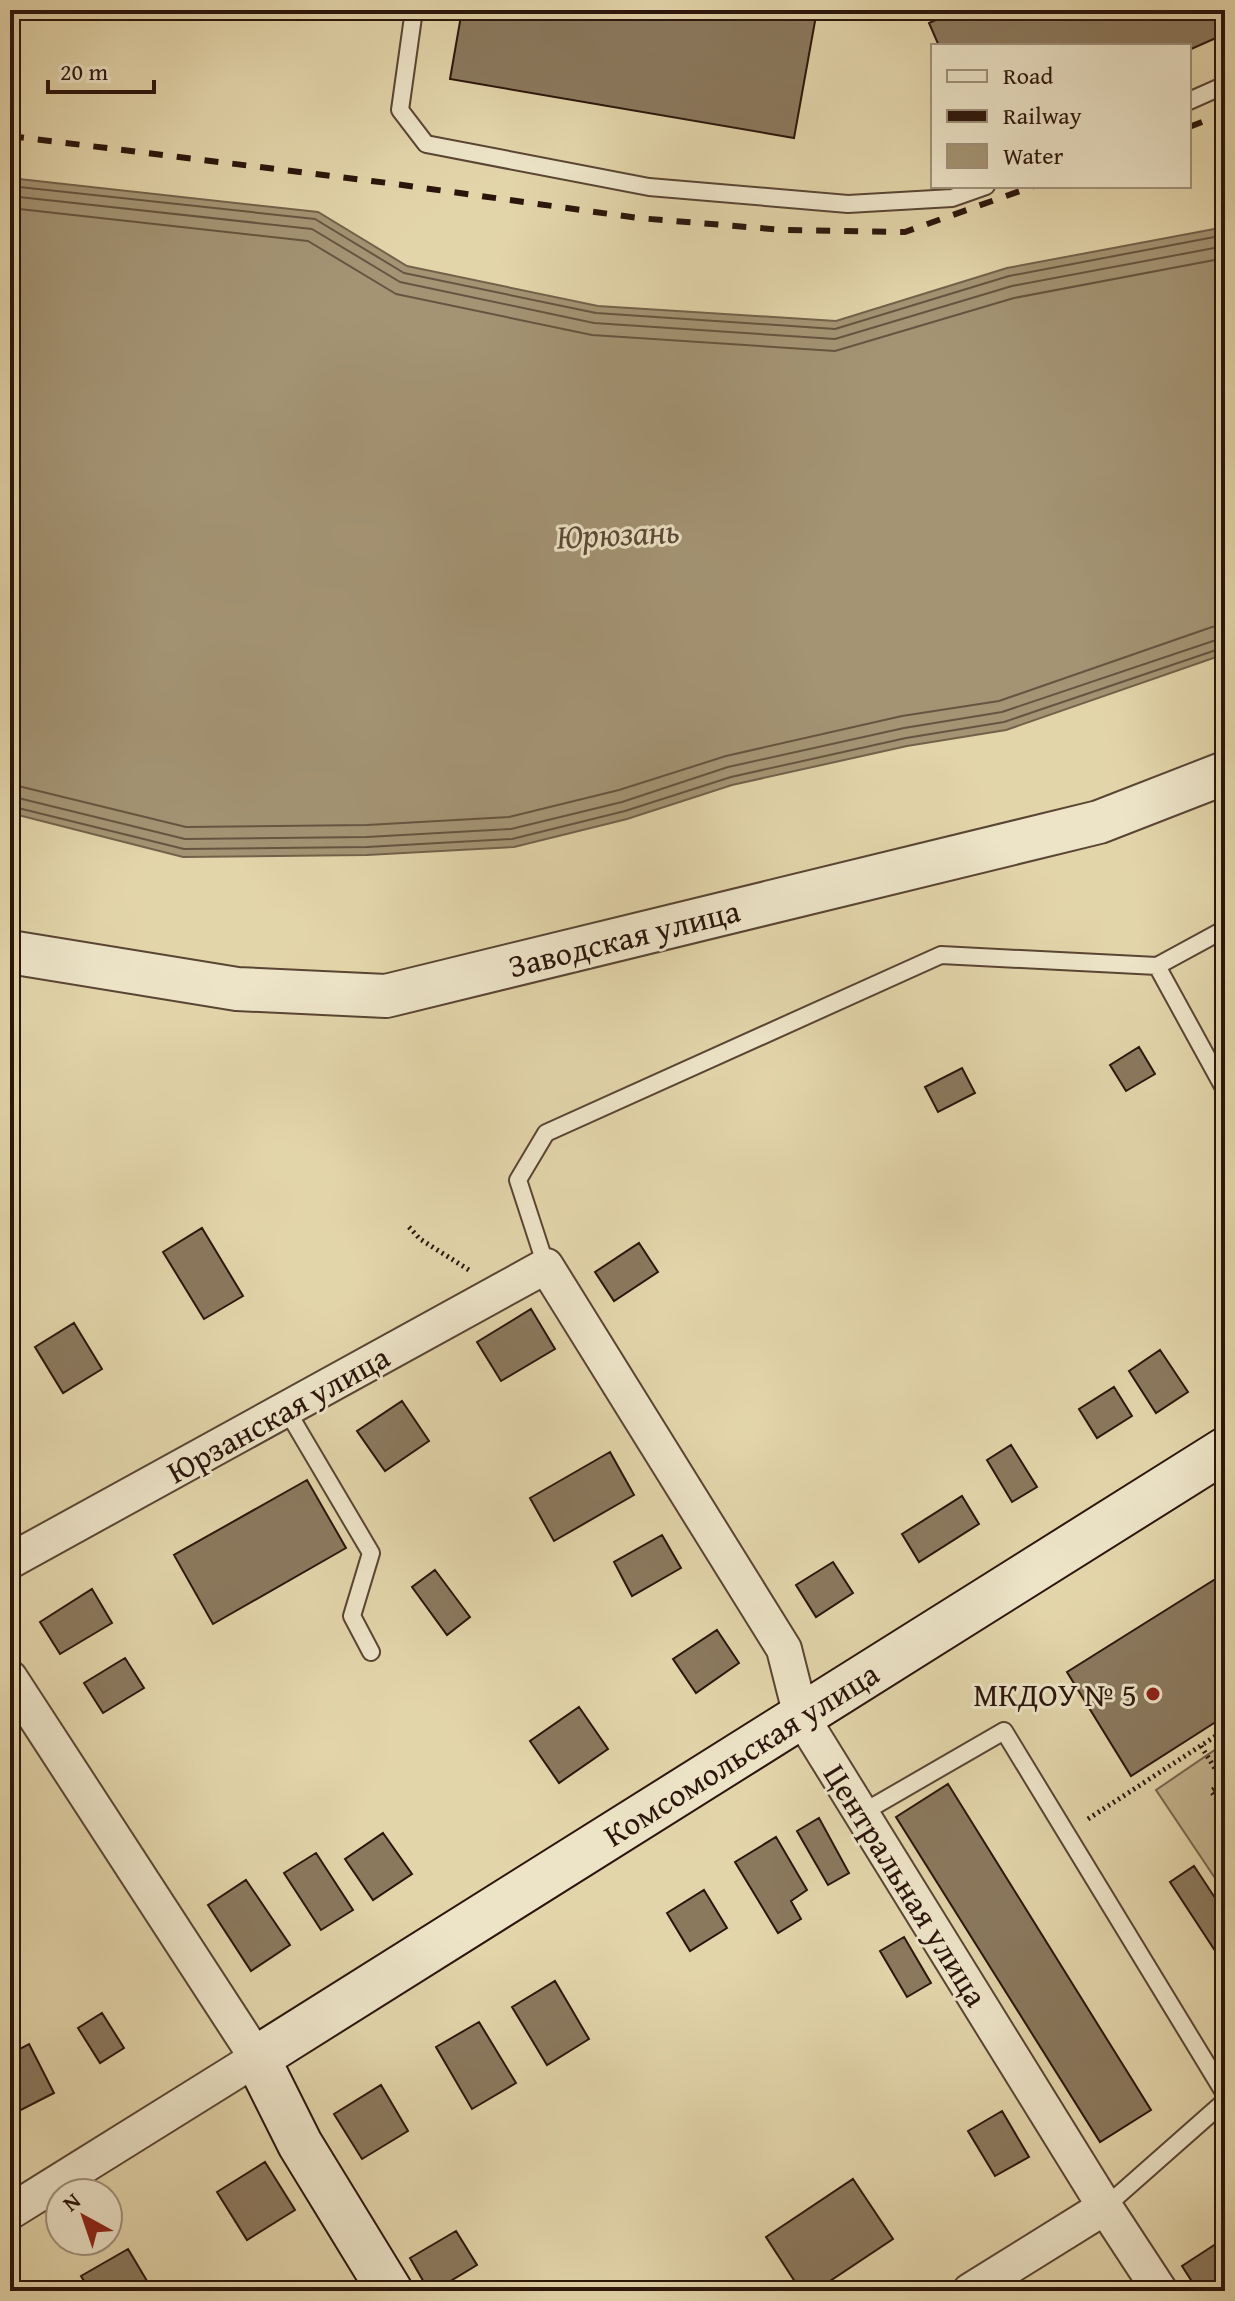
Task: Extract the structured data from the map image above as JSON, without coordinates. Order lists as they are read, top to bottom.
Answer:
{
  "streets": {
    "main road": ["Комсомольская улица"],
    "street": ["Заводская улица", "Юрзанская улица", "Центральная улица"]
  },
  "crossings": [
    ["Юрзанская улица", "Центральная улица"],
    ["Комсомольская улица", "Центральная улица"]
  ],
  "water": ["Юрюзань"],
  "places": ["МКДОУ № 5"],
  "legend": ["Road", "Railway", "Water"],
  "scale_bar": "20 m",
  "north": "top left"
}
